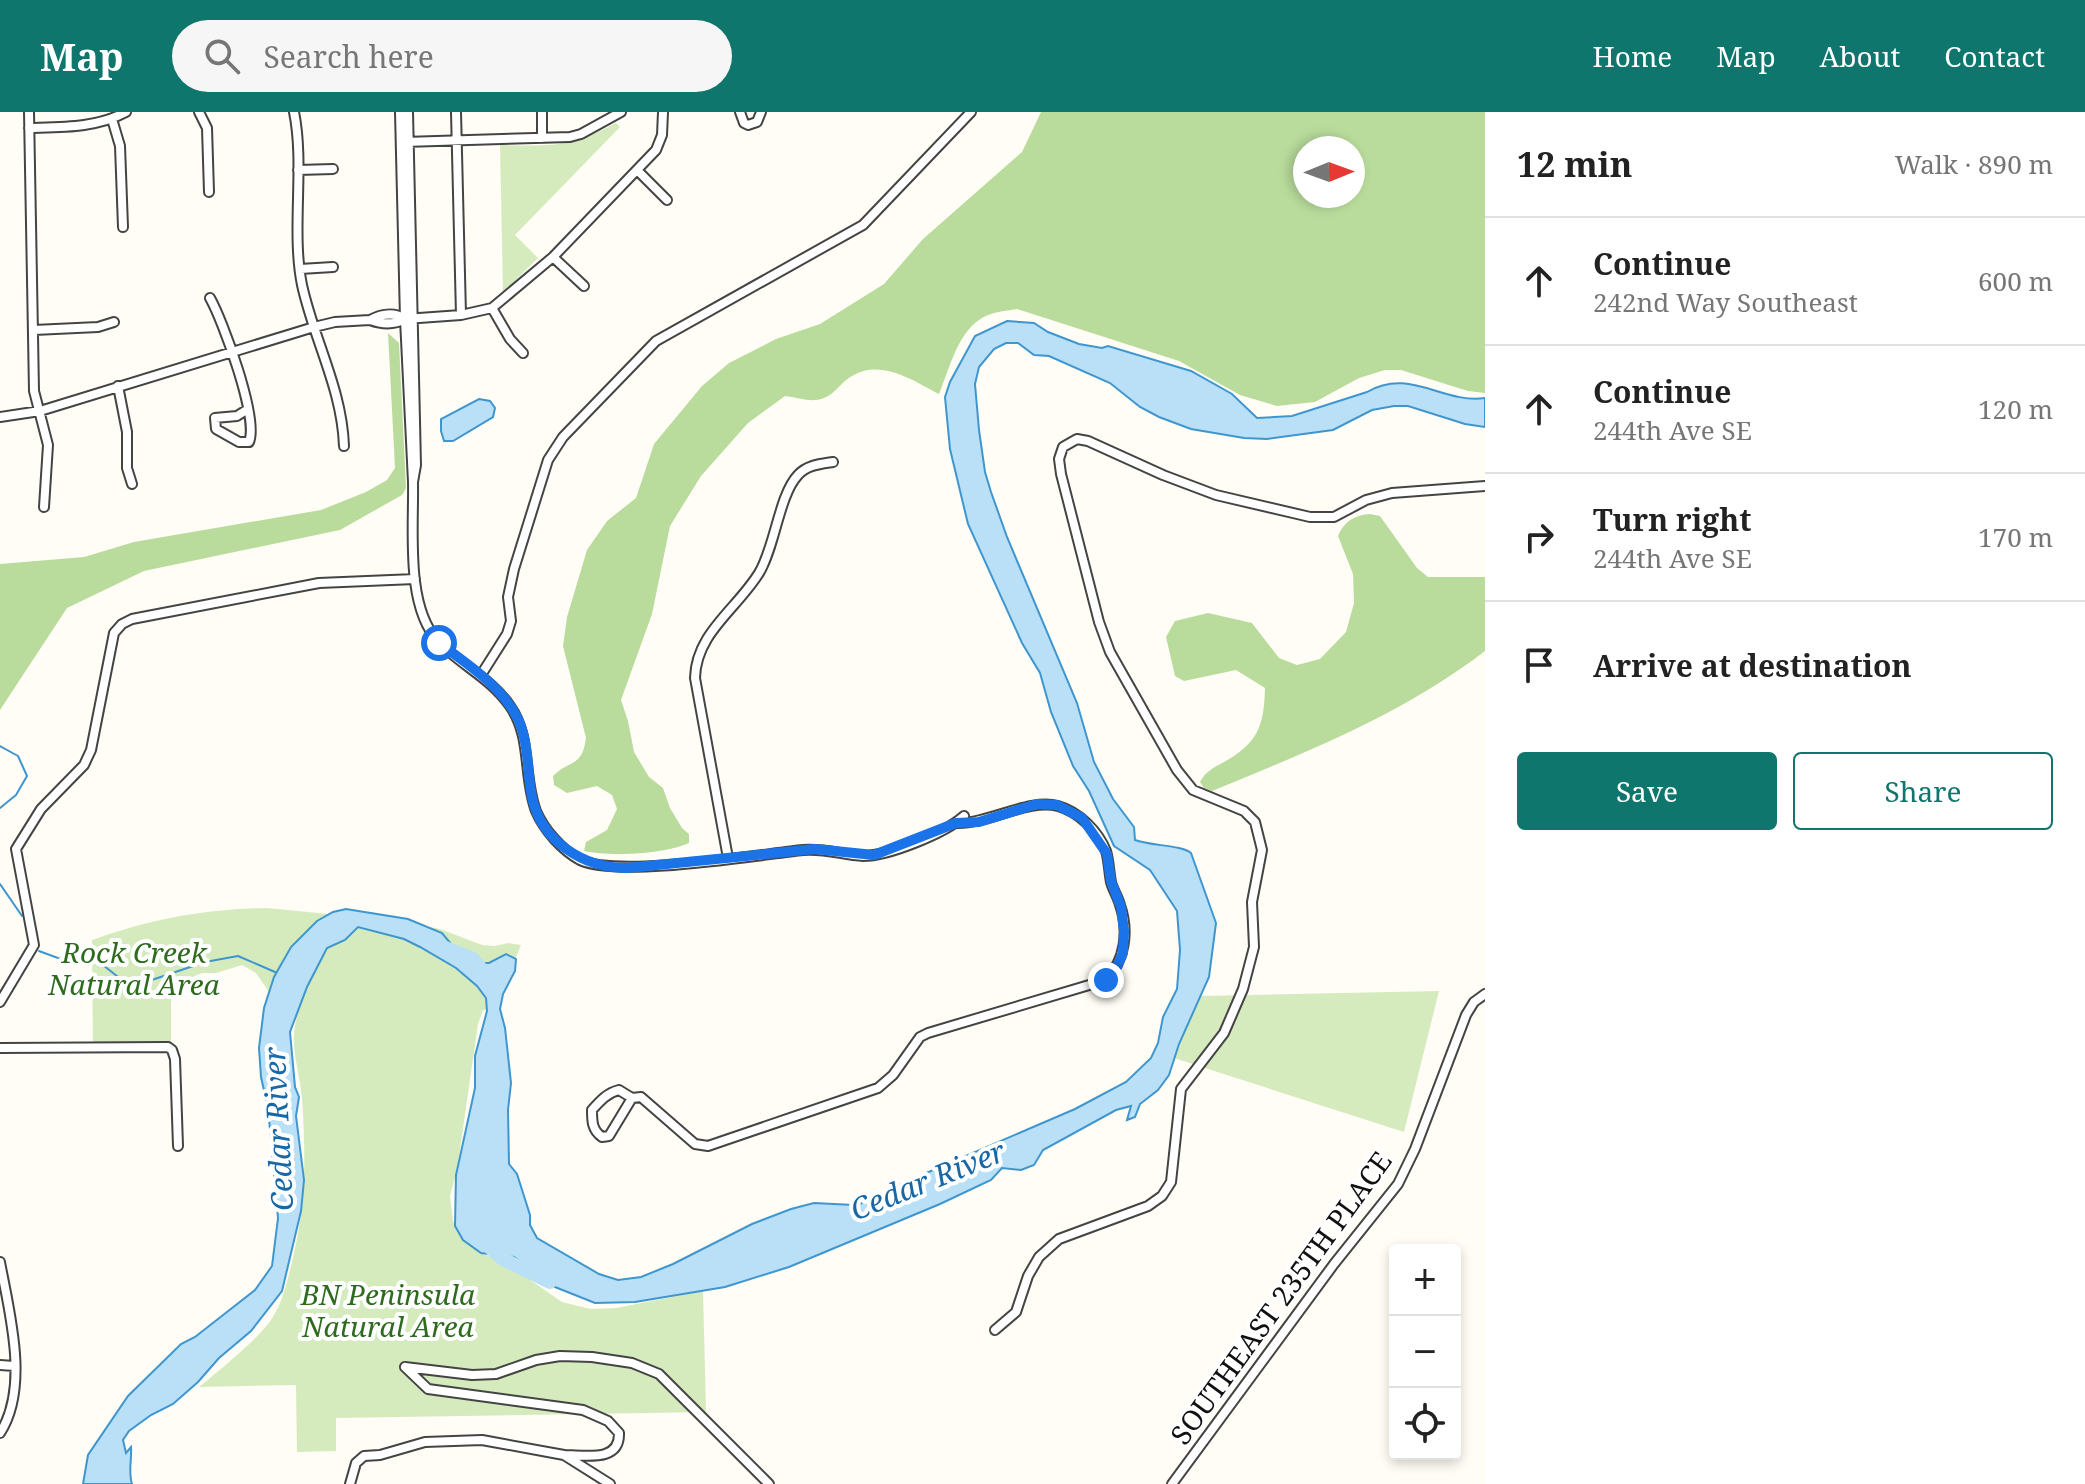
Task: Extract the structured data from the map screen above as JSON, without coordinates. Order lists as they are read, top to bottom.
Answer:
{
  "streets": {
    "street": ["SOUTHEAST 235TH PLACE"]
  },
  "water": ["Cedar River"],
  "parks": ["Rock Creek Natural Area", "BN Peninsula Natural Area"],
  "north": "right",
  "page": {
    "header": "Map",
    "search": "Search here",
    "nav": [
      "Home",
      "Map",
      "About",
      "Contact"
    ],
    "heading": ["12 min", "Walk · 890 m"],
    "list": [
      ["Continue", "242nd Way Southeast", "600 m"],
      ["Continue", "244th Ave SE", "120 m"],
      ["Turn right", "244th Ave SE", "170 m"],
      "Arrive at destination"
    ],
    "buttons": ["Save", "Share"],
    "map_buttons": ["+", "−"]
  }
}
